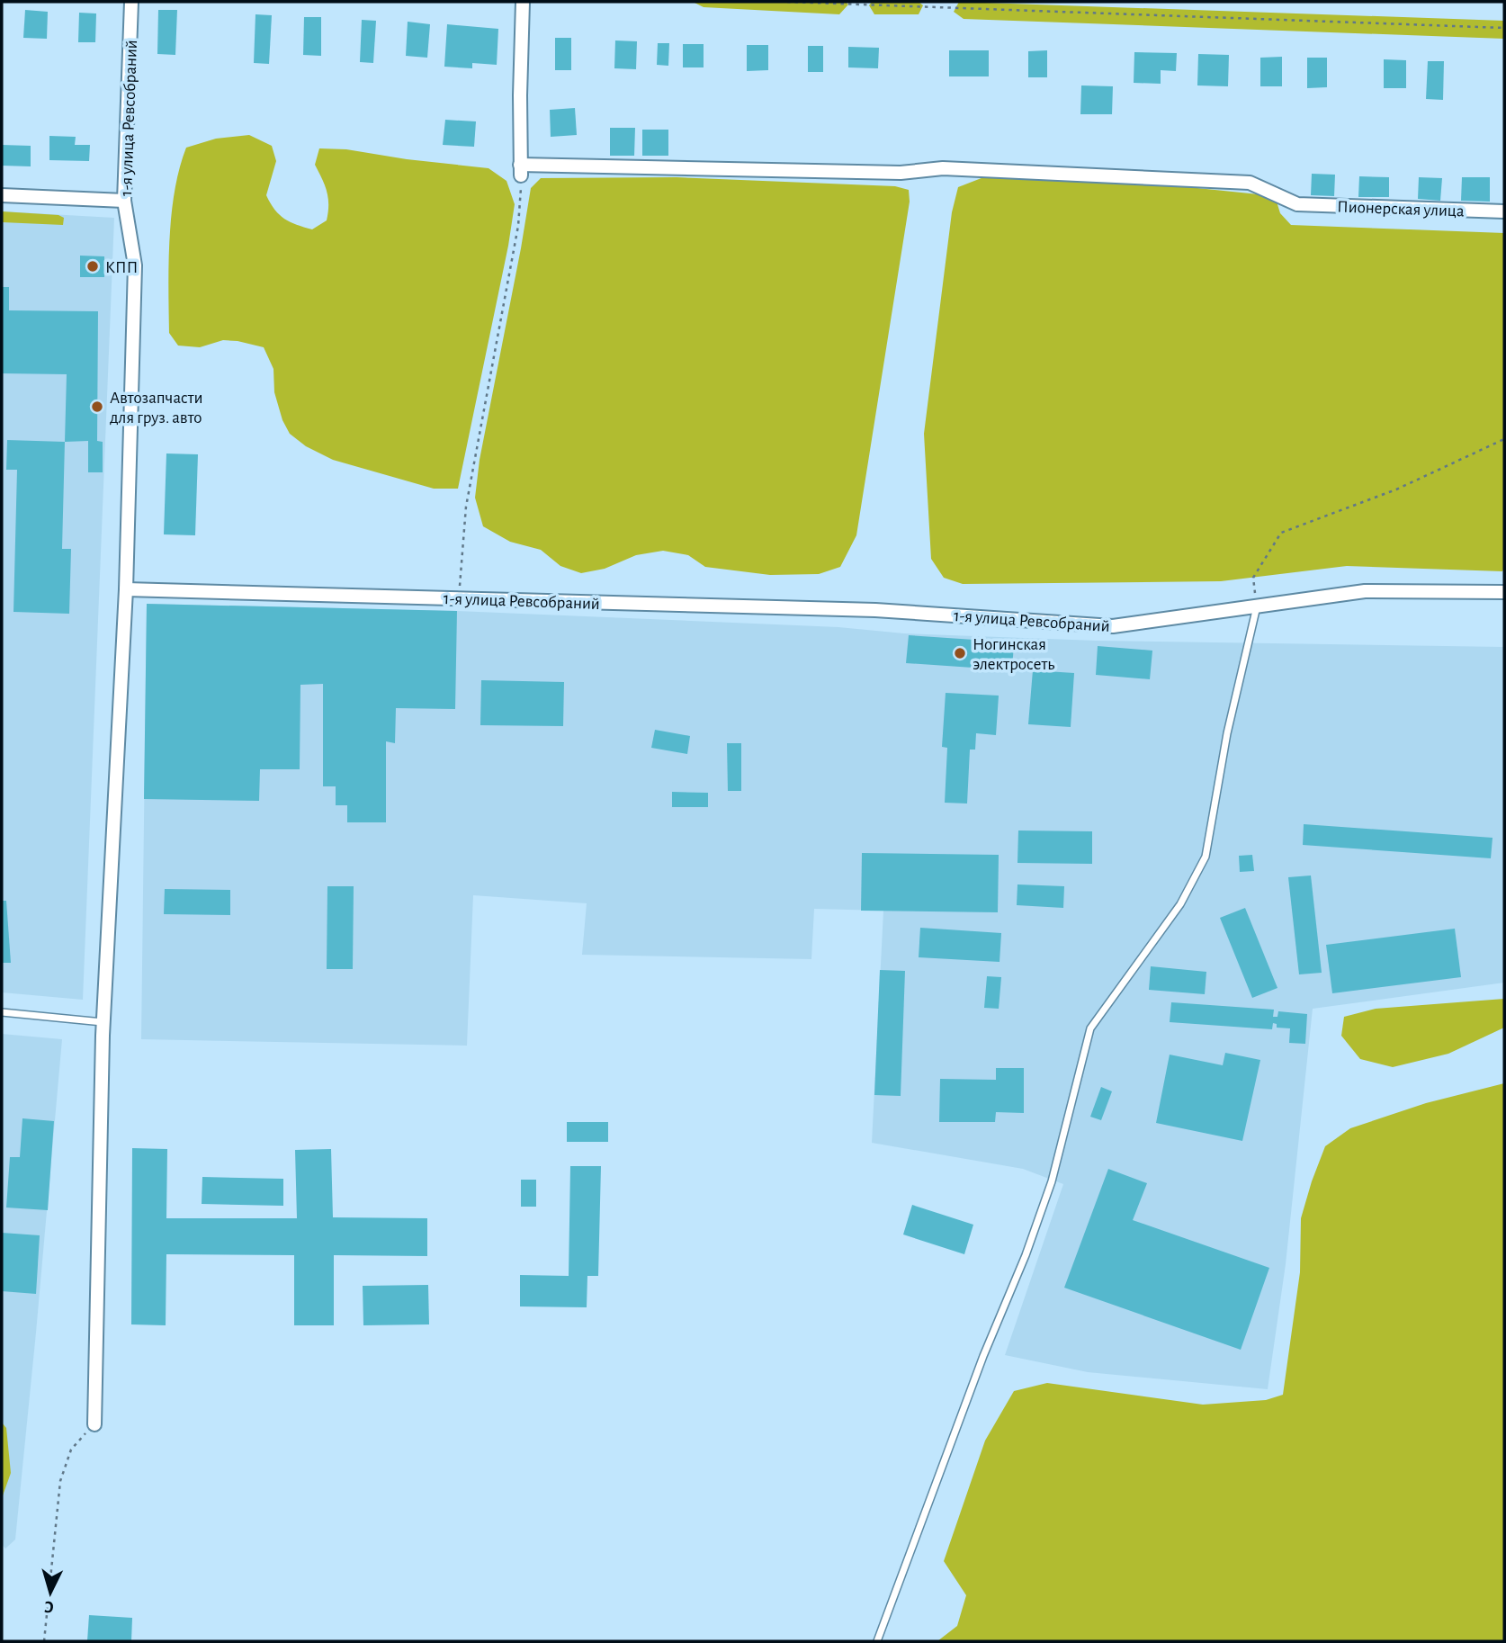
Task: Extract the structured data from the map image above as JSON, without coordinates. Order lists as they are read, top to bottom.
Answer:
{
  "streets": {
    "street": ["1-я улица Ревсобраний", "Пионерская улица"]
  },
  "places": ["КПП", "Автозапчасти для груз. авто", "Ногинская электросеть"],
  "north": "bottom"
}
